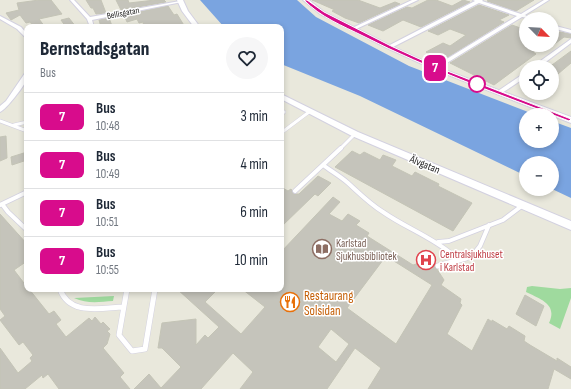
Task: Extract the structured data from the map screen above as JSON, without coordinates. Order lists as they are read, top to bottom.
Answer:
{
  "streets": {
    "street": ["Bellisgatan", "Älvgatan"]
  },
  "places": {
    "library": ["Karlstad Sjukhusbibliotek"],
    "hospital": ["Centralsjukhuset i Karlstad"],
    "restaurant": ["Restaurang Solsidan"]
  },
  "lines": ["bus line 7"],
  "north": "bottom right",
  "page": {
    "on_map": "7",
    "map_buttons": ["+", "−"],
    "heading": ["Bernstadsgatan", "Bus"],
    "list": [
      {
        "mark": "7",
        "name": "Bus",
        "note": "10:48",
        "value": "3 min"
      },
      {
        "mark": "7",
        "name": "Bus",
        "note": "10:49",
        "value": "4 min"
      },
      {
        "mark": "7",
        "name": "Bus",
        "note": "10:51",
        "value": "6 min"
      },
      {
        "mark": "7",
        "name": "Bus",
        "note": "10:55",
        "value": "10 min"
      }
    ]
  }
}
